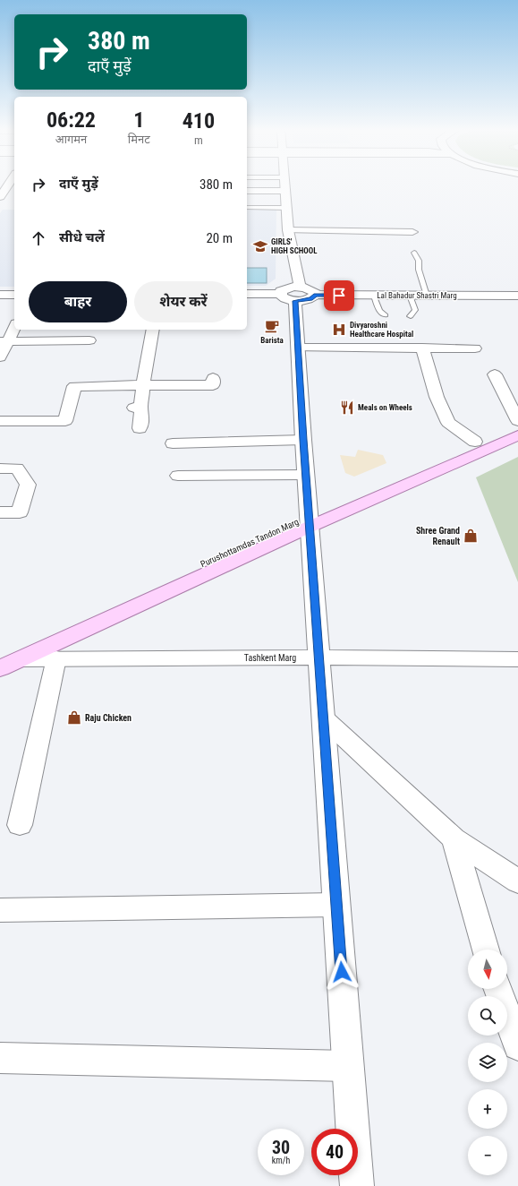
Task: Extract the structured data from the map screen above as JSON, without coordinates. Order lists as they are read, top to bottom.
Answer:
{
  "streets": {
    "main road": ["Purushottamdas Tandon Marg"],
    "street": ["Lal Bahadur Shastri Marg", "Tashkent Marg"]
  },
  "places": {
    "school or university": ["GIRLS' HIGH SCHOOL"],
    "cafe": ["Barista"],
    "hospital": ["Divyaroshni Healthcare Hospital"],
    "restaurant": ["Meals on Wheels"],
    "shop": ["Shree Grand Renault", "Raju Chicken"]
  },
  "north": "bottom",
  "page": {
    "turn": ["380 m", "दाएँ मुड़ें"],
    "eta": [
      "06:22",
      "आगमन",
      "1",
      "मिनट",
      "410",
      "m"
    ],
    "list": [
      {
        "name": "दाएँ मुड़ें",
        "value": "380 m"
      },
      {
        "name": "सीधे चलें",
        "value": "20 m"
      }
    ],
    "buttons": ["बाहर", "शेयर करें"],
    "map_buttons": ["+", "−"],
    "speed": "30 km/h",
    "limit": "40"
  }
}
